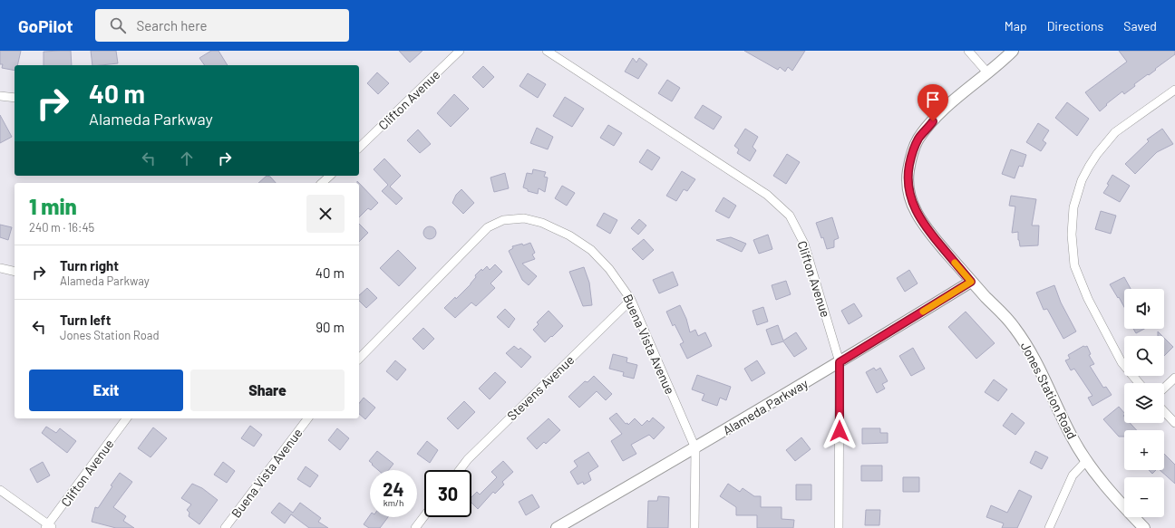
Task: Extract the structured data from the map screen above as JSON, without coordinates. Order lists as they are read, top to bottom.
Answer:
{
  "streets": {
    "street": [
      "Clifton Avenue",
      "Buena Vista Avenue",
      "Stevens Avenue",
      "Jones Station Road",
      "Alameda Parkway"
    ]
  },
  "crossings": [
    ["Clifton Avenue", "Alameda Parkway"],
    ["Buena Vista Avenue", "Stevens Avenue"],
    ["Buena Vista Avenue", "Alameda Parkway"],
    ["Jones Station Road", "Alameda Parkway"]
  ],
  "page": {
    "header": "GoPilot",
    "search": "Search here",
    "nav": ["Map", "Directions", "Saved"],
    "turn": ["40 m", "Alameda Parkway"],
    "heading": ["1 min", "240 m · 16:45"],
    "list": [
      {
        "name": "Turn right",
        "note": "Alameda Parkway",
        "value": "40 m"
      },
      {
        "name": "Turn left",
        "note": "Jones Station Road",
        "value": "90 m"
      }
    ],
    "map_buttons": ["+", "−"],
    "buttons": ["Exit", "Share"],
    "speed": "24 km/h",
    "limit": "30"
  }
}
